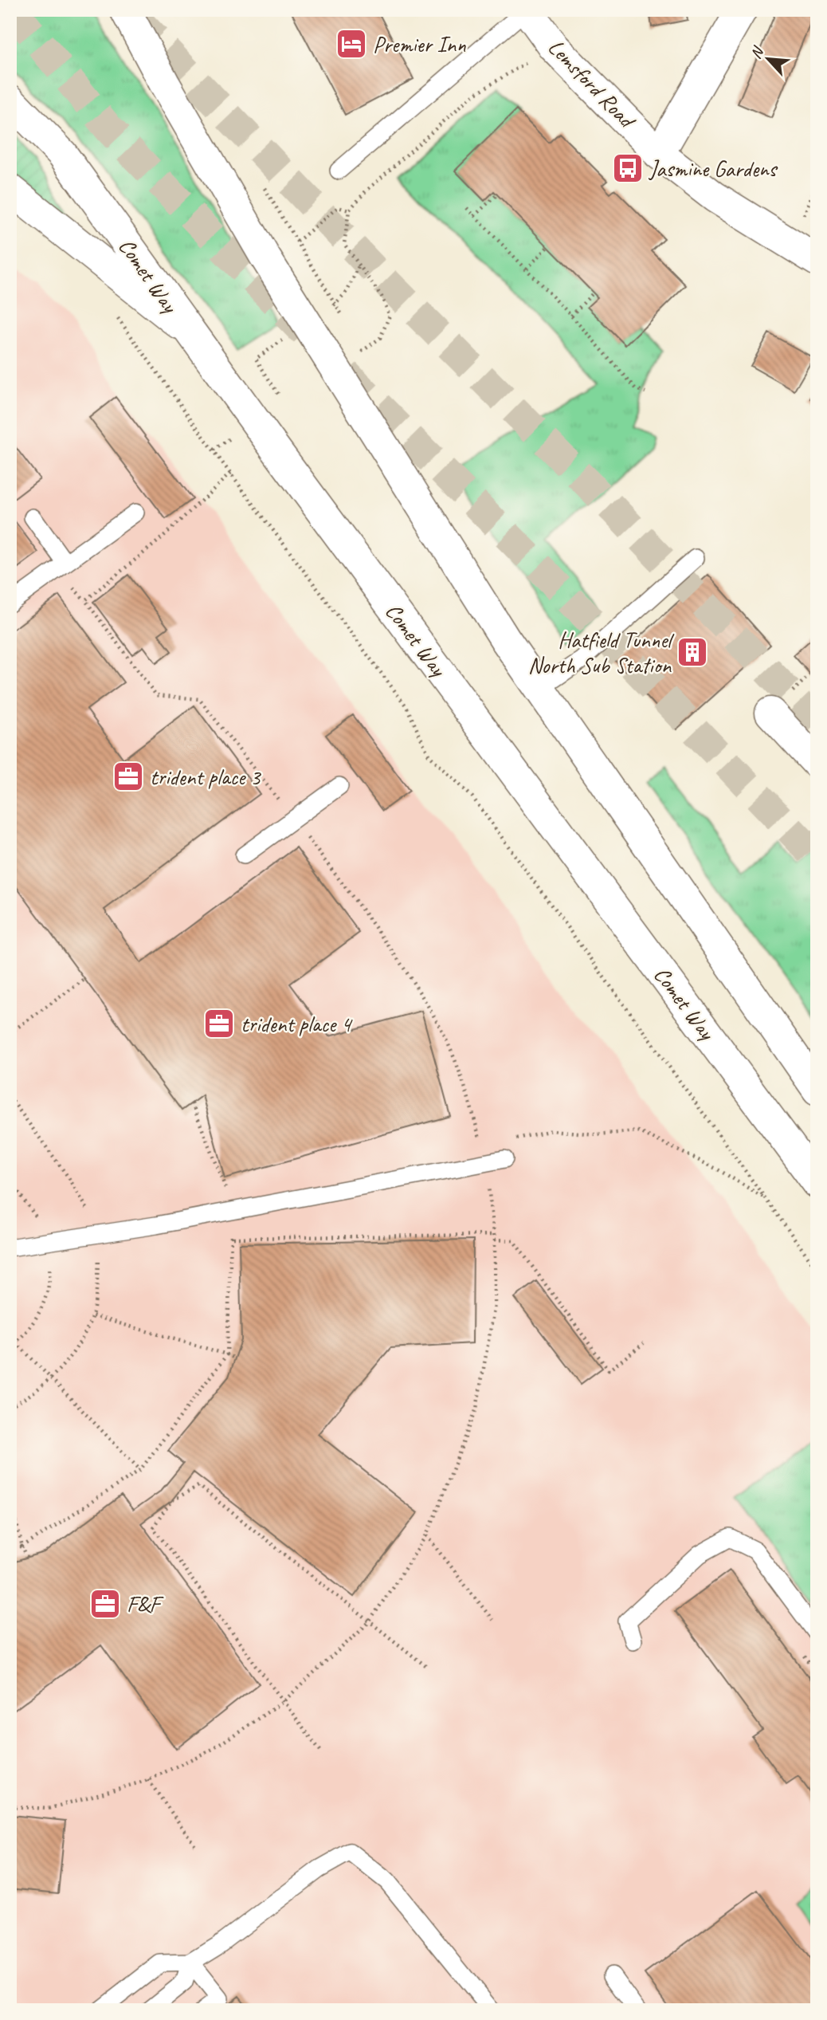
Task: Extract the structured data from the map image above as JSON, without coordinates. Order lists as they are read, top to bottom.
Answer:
{
  "streets": {
    "main road": ["Lemsford Road", "Comet Way"]
  },
  "places": {
    "hotel": ["Premier Inn"],
    "bus stop": ["Jasmine Gardens"],
    "building": ["Hatfield Tunnel North Sub Station"],
    "office": ["trident place 3", "trident place 4", "F&F"]
  },
  "north": "top left"
}
